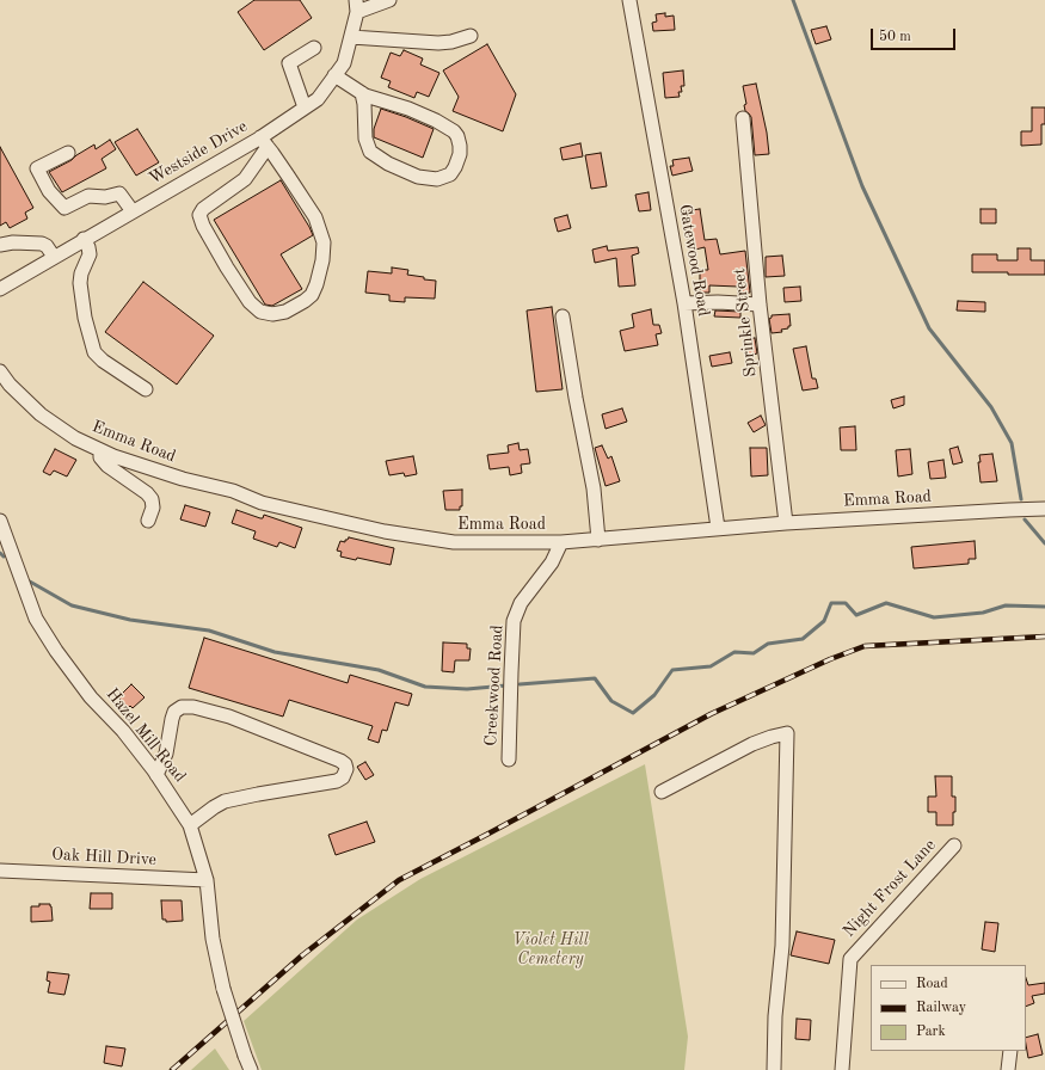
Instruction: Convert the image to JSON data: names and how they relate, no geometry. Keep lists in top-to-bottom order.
{
  "streets": {
    "street": [
      "Westside Drive",
      "Gatewood Road",
      "Sprinkle Street",
      "Emma Road",
      "Creekwood Road",
      "Hazel Mill Road",
      "Oak Hill Drive",
      "Night Frost Lane"
    ]
  },
  "crossings": [
    ["Gatewood Road", "Emma Road"],
    ["Sprinkle Street", "Emma Road"],
    ["Emma Road", "Creekwood Road"],
    ["Hazel Mill Road", "Oak Hill Drive"]
  ],
  "parks": ["Violet Hill Cemetery"],
  "legend": ["Road", "Railway", "Park"],
  "scale_bar": "50 m"
}
